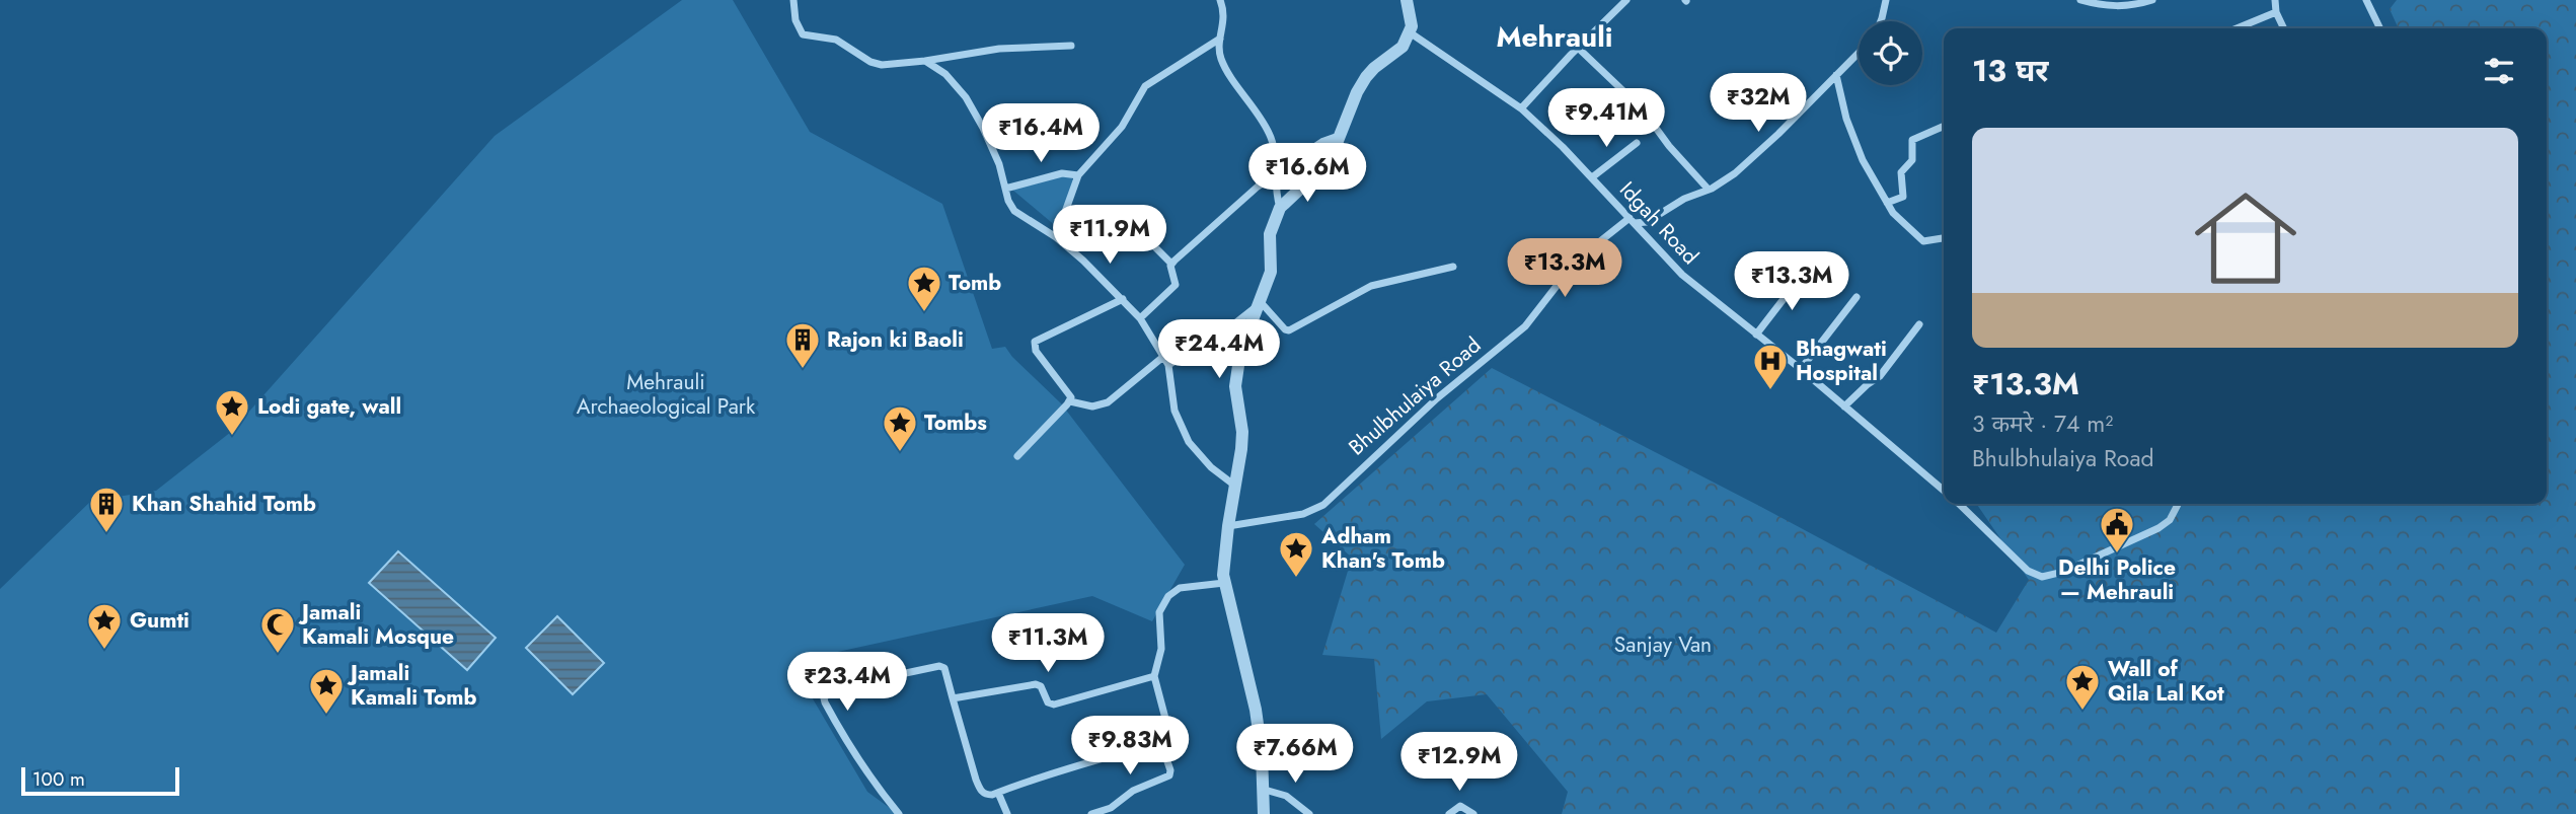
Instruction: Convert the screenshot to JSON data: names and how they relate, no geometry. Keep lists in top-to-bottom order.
{
  "streets": {
    "street": ["Idgah Road", "Bhulbhulaiya Road"]
  },
  "crossings": [
    ["Idgah Road", "Bhulbhulaiya Road"]
  ],
  "districts": ["Mehrauli"],
  "parks": ["Mehrauli Archaeological Park", "Sanjay Van"],
  "places": {
    "place": [
      "Tomb",
      "Lodi gate, wall",
      "Tombs",
      "Adham Khan's Tomb",
      "Gumti",
      "Wall of Qila Lal Kot",
      "Jamali Kamali Tomb"
    ],
    "building": ["Rajon ki Baoli", "Khan Shahid Tomb"],
    "hospital": ["Bhagwati Hospital"],
    "public building": ["Delhi Police — Mehrauli"],
    "mosque": ["Jamali Kamali Mosque"]
  },
  "scale_bar": "100 m",
  "page": {
    "heading": "13 घर",
    "price": [
      "₹32M",
      "₹9.41M",
      "₹16.4M",
      "₹16.6M",
      "₹11.9M",
      "₹13.3M",
      "₹13.3M",
      "₹24.4M",
      "₹11.3M",
      "₹23.4M",
      "₹9.83M",
      "₹7.66M",
      "₹12.9M"
    ],
    "list": [
      {
        "name": "₹13.3M",
        "note": "3 कमरे · 74 m² · Bhulbhulaiya Road"
      }
    ],
    "scale": "100 m"
  }
}
